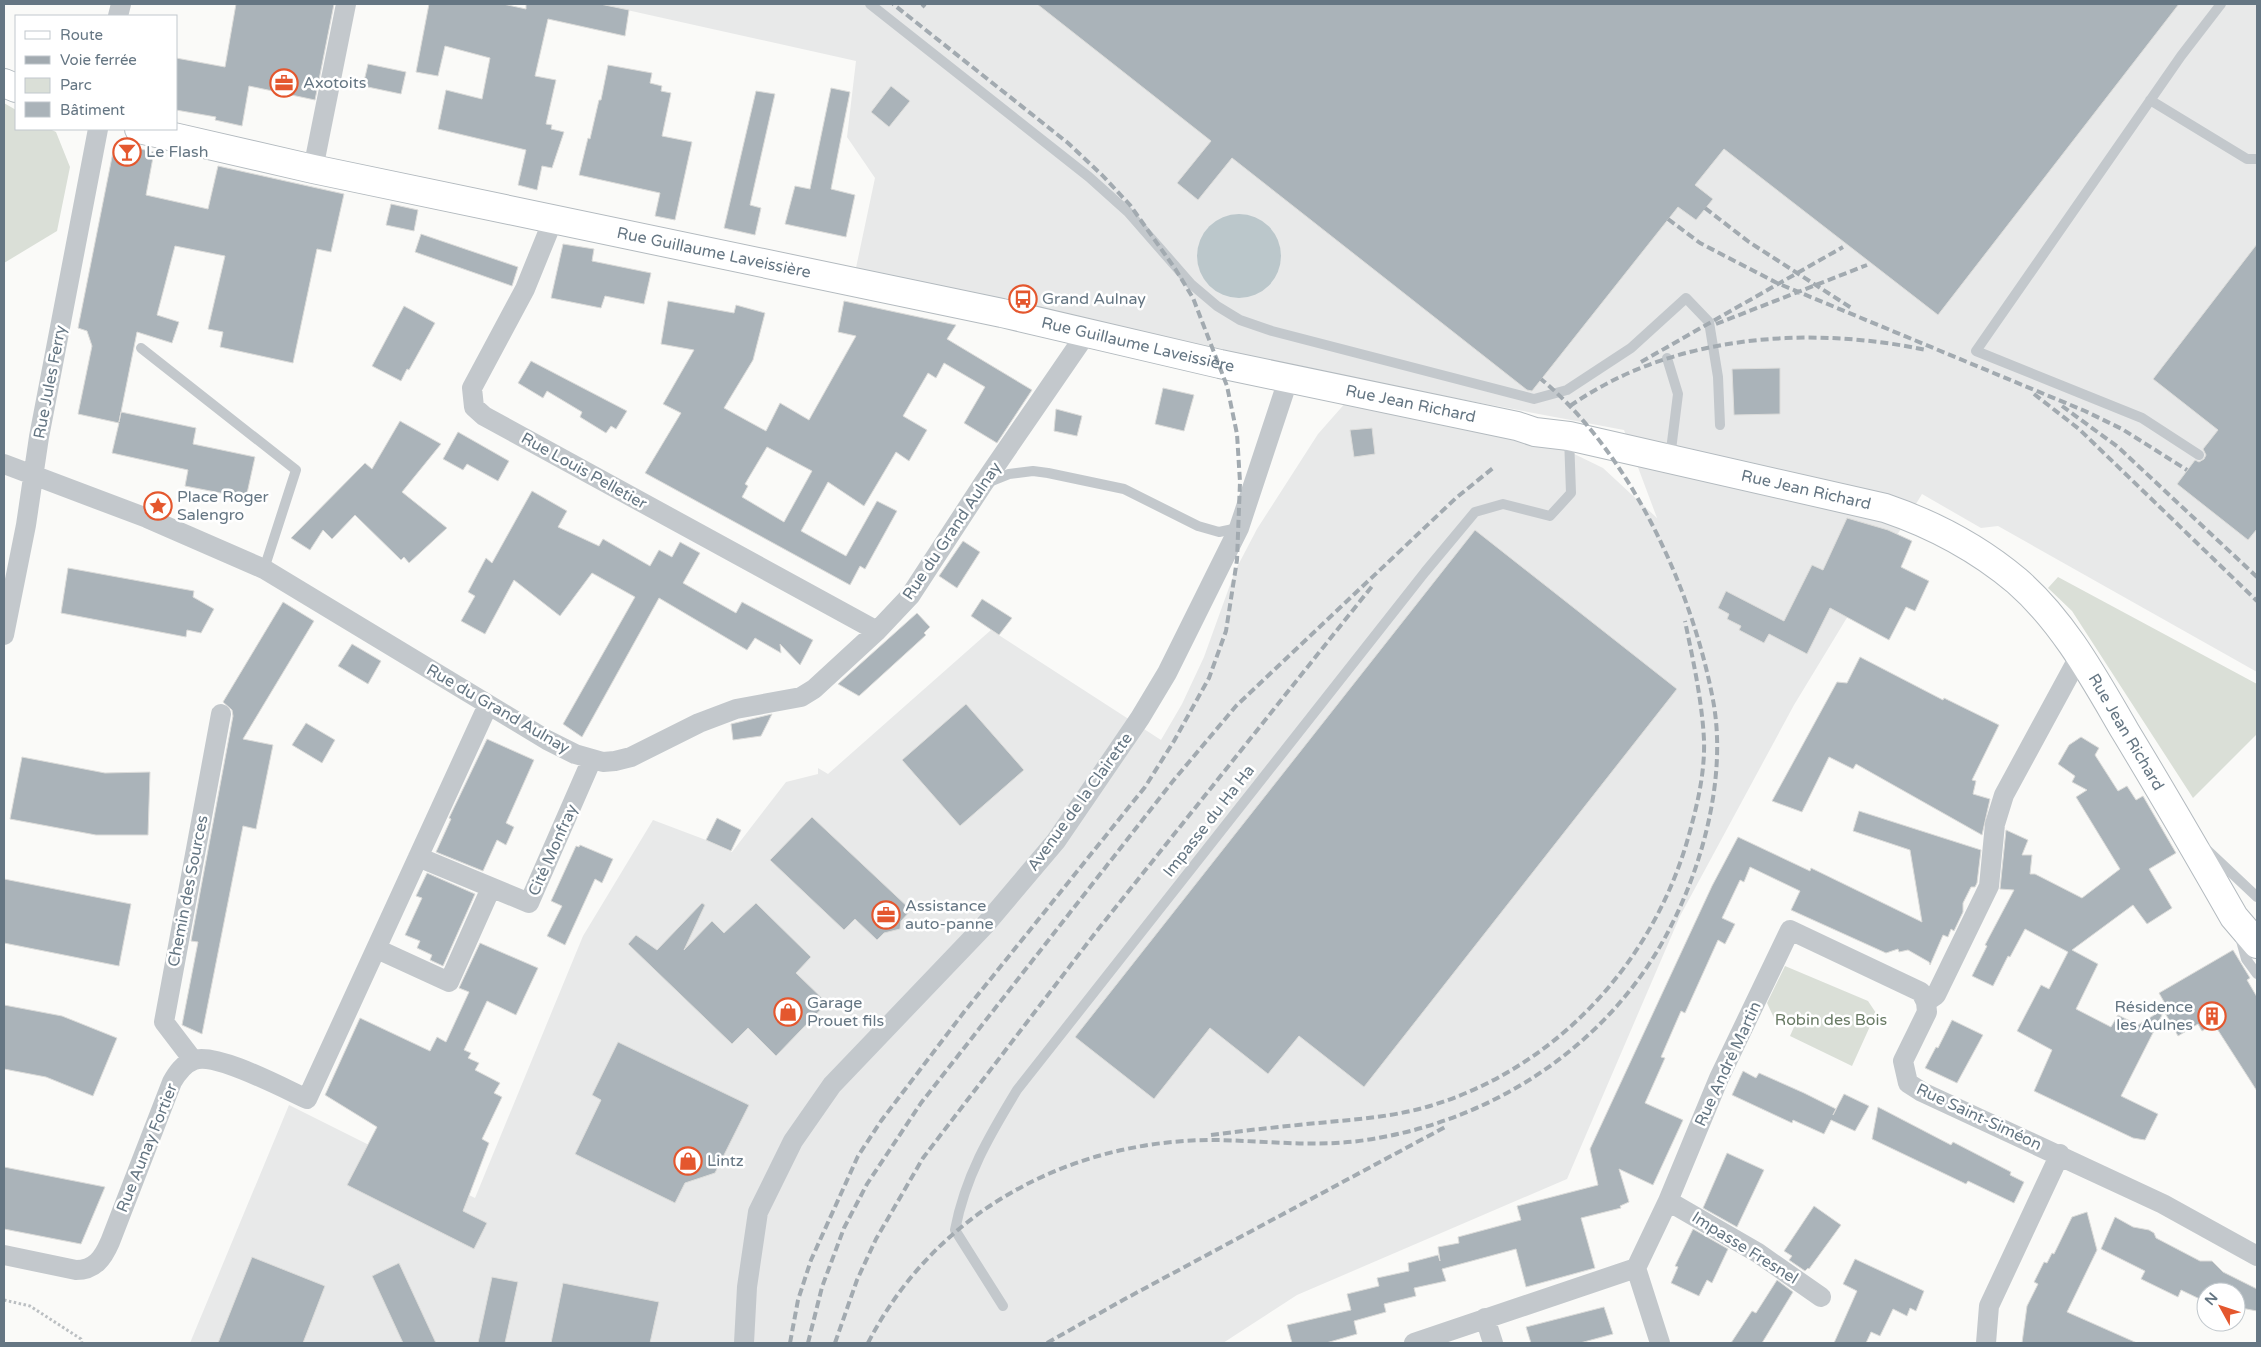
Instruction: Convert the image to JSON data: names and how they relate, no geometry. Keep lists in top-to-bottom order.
{
  "streets": {
    "street": [
      "Rue Guillaume Laveissière",
      "Rue Jules Ferry",
      "Rue Jean Richard",
      "Rue Louis Pelletier",
      "Rue du Grand Aulnay",
      "Avenue de la Clairette",
      "Cité Monfray",
      "Chemin des Sources",
      "Rue André Martin",
      "Rue Saint-Siméon",
      "Rue Aunay Fortier",
      "Impasse Fresnel"
    ],
    "lane": ["Impasse du Ha Ha"]
  },
  "crossings": [
    ["Rue Guillaume Laveissière", "Rue Jean Richard"],
    ["Rue Guillaume Laveissière", "Rue Louis Pelletier"],
    ["Rue Guillaume Laveissière", "Rue du Grand Aulnay"],
    ["Rue Guillaume Laveissière", "Avenue de la Clairette"],
    ["Rue Jules Ferry", "Rue du Grand Aulnay"],
    ["Rue Jean Richard", "Avenue de la Clairette"],
    ["Rue Jean Richard", "Impasse du Ha Ha"],
    ["Rue Jean Richard", "Rue Saint-Siméon"],
    ["Rue Louis Pelletier", "Rue du Grand Aulnay"],
    ["Rue du Grand Aulnay", "Cité Monfray"],
    ["Chemin des Sources", "Rue Aunay Fortier"],
    ["Rue André Martin", "Rue Saint-Siméon"],
    ["Rue André Martin", "Impasse Fresnel"]
  ],
  "parks": ["Robin des Bois"],
  "places": {
    "office": ["Axotoits", "Assistance auto-panne"],
    "bar": ["Le Flash"],
    "bus stop": ["Grand Aulnay"],
    "place": ["Place Roger Salengro"],
    "shop": ["Garage Prouet fils", "Lintz"],
    "building": ["Résidence les Aulnes"]
  },
  "legend": [
    "Route",
    "Voie ferrée",
    "Parc",
    "Bâtiment"
  ],
  "north": "top left"
}
